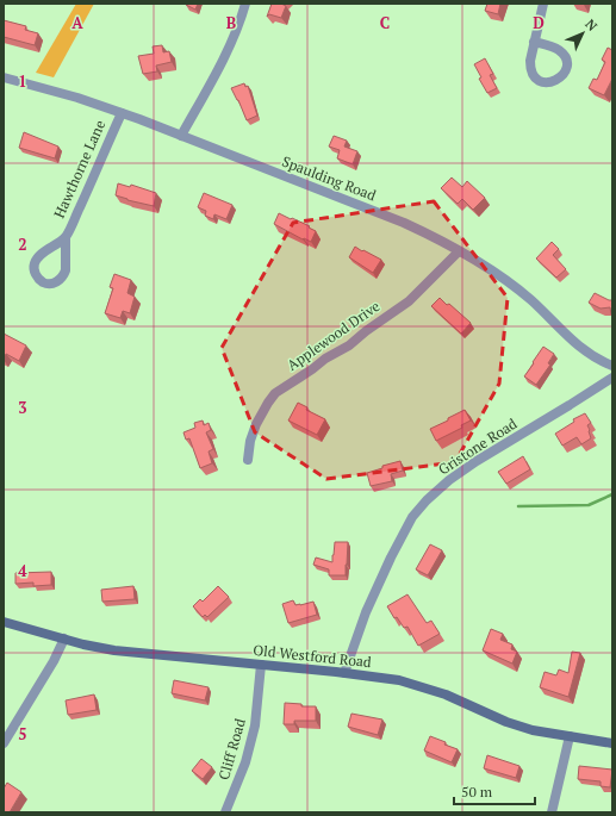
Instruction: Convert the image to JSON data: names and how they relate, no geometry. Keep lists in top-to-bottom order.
{
  "streets": {
    "main road": ["Old Westford Road"],
    "street": [
      "Hawthorne Lane",
      "Spaulding Road",
      "Applewood Drive",
      "Gristone Road",
      "Cliff Road"
    ]
  },
  "crossings": [
    ["Hawthorne Lane", "Spaulding Road"],
    ["Spaulding Road", "Applewood Drive"],
    ["Gristone Road", "Old Westford Road"],
    ["Old Westford Road", "Cliff Road"]
  ],
  "scale_bar": "50 m",
  "north": "top right",
  "grid": {
    "columns": [
      "A",
      "B",
      "C",
      "D"
    ],
    "rows": [
      "1",
      "2",
      "3",
      "4",
      "5"
    ]
  }
}
